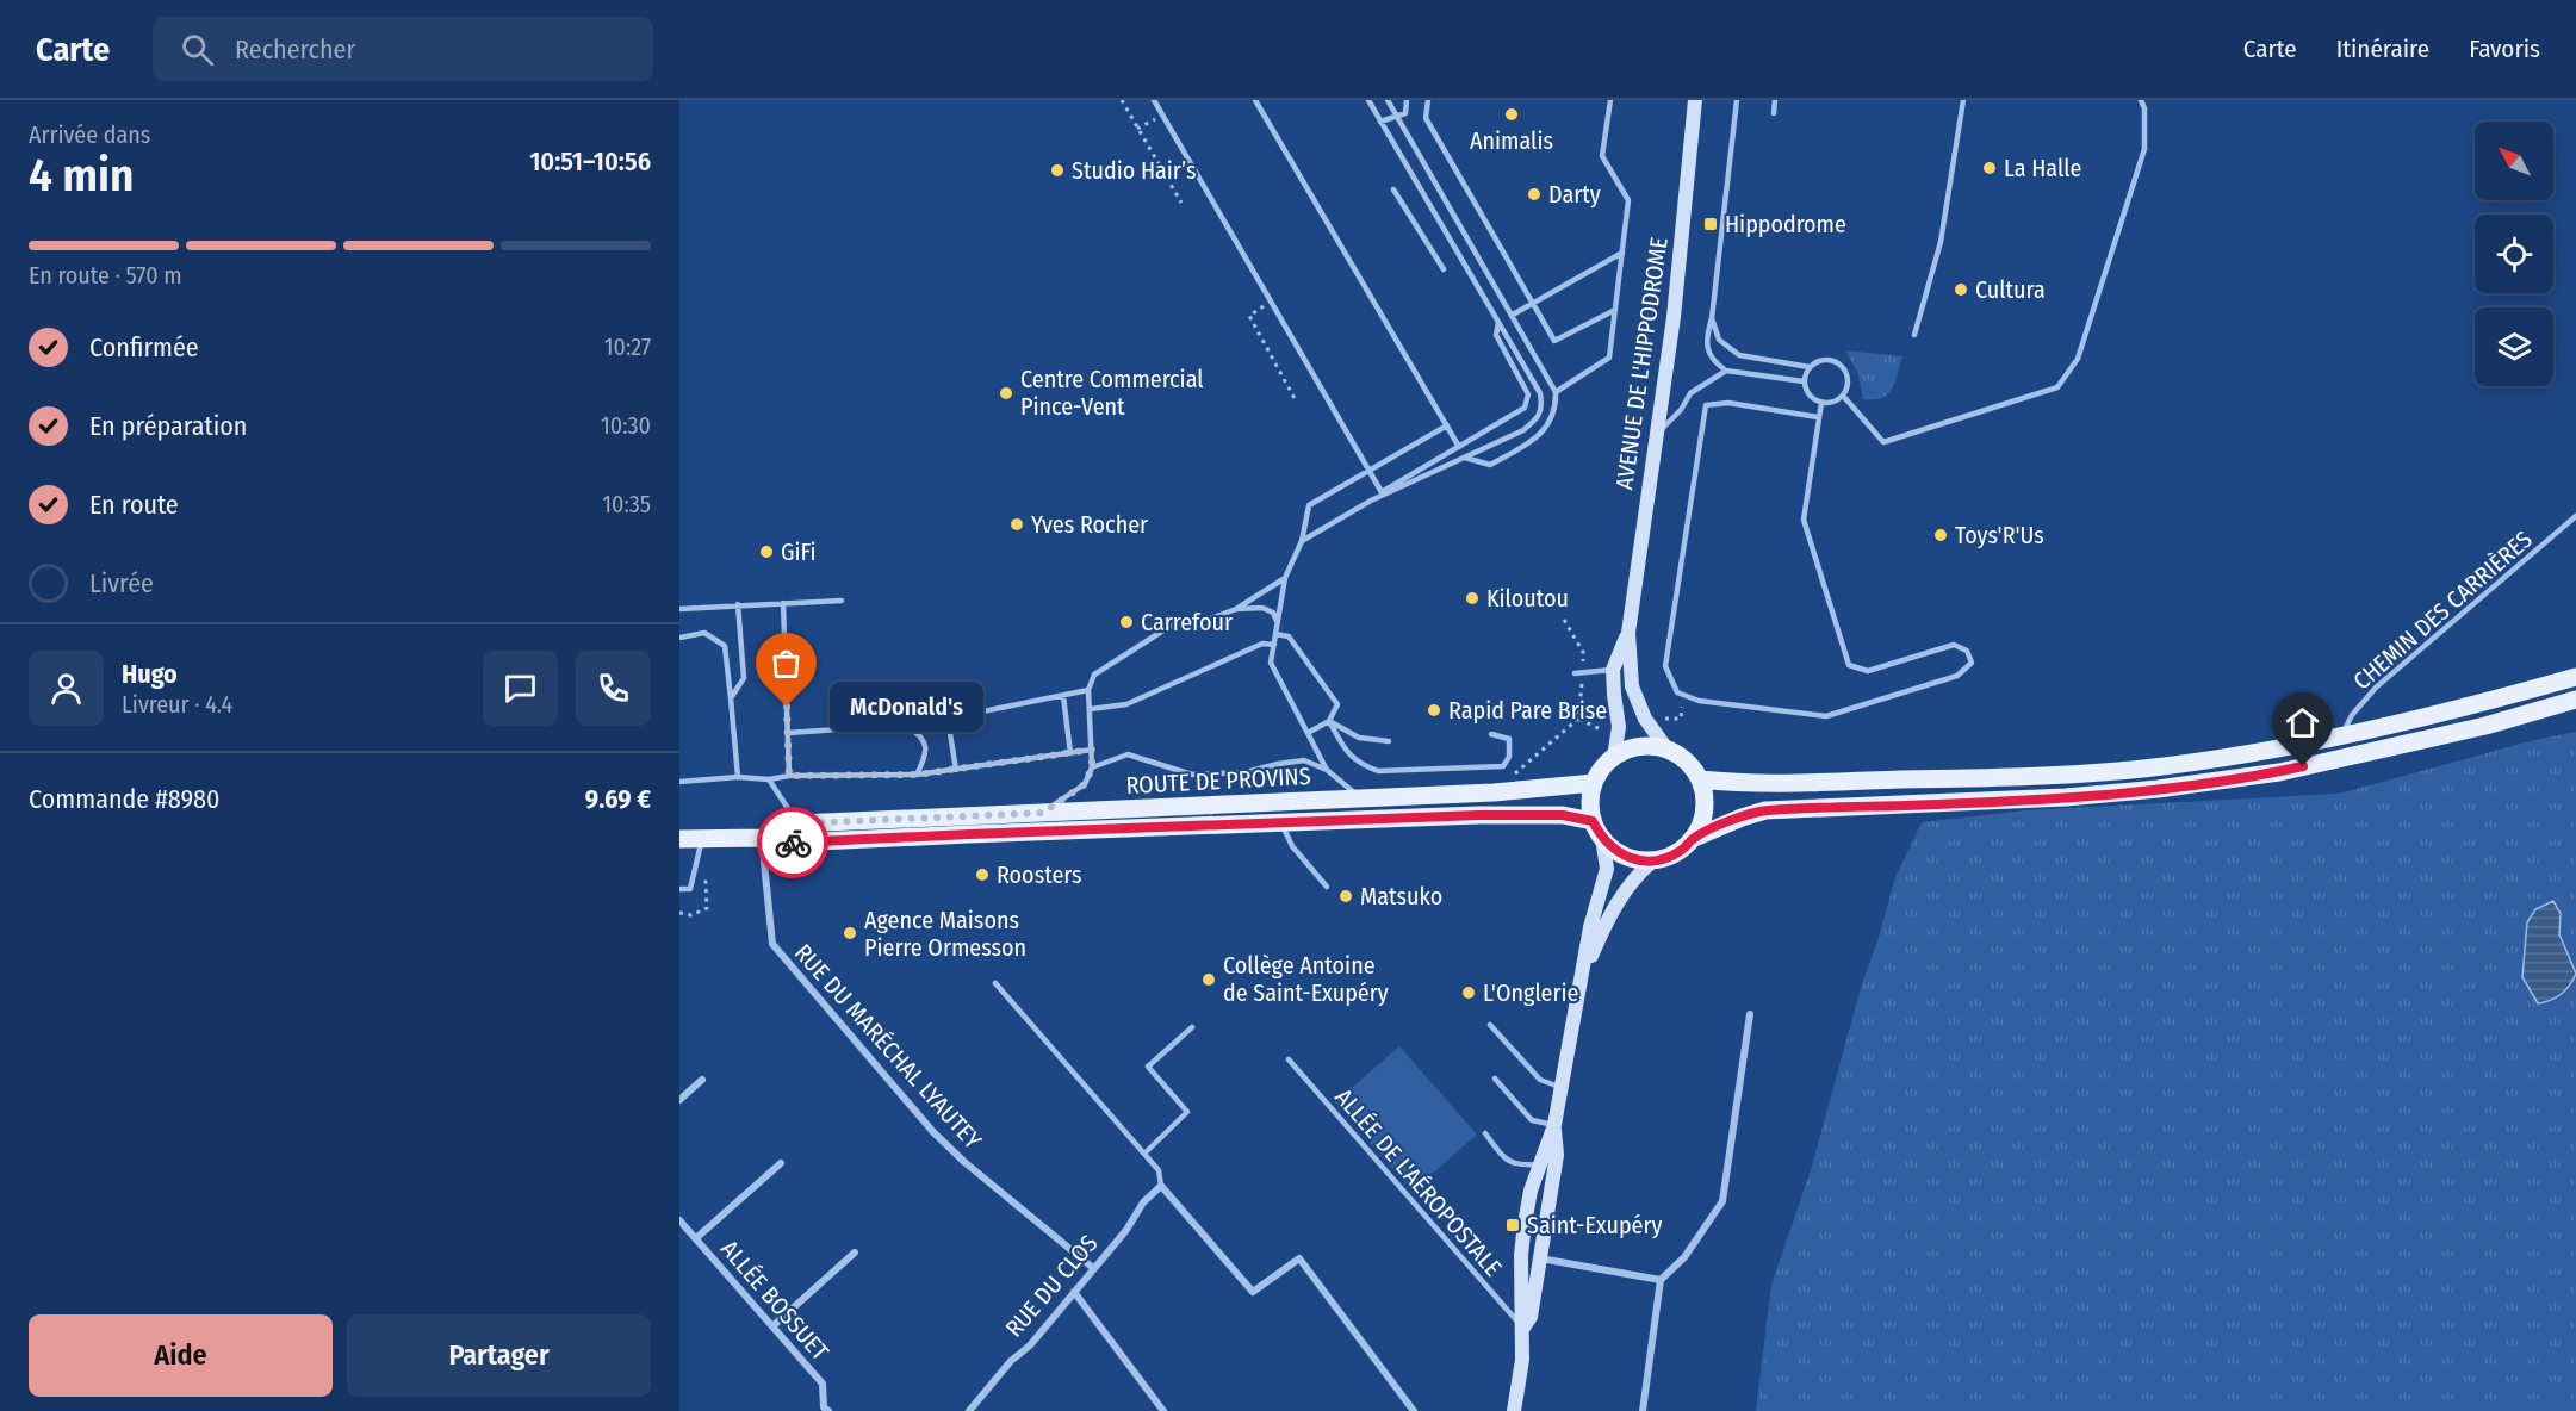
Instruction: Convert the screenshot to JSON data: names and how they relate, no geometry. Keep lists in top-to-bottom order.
{
  "streets": {
    "main road": ["AVENUE DE L'HIPPODROME", "ROUTE DE PROVINS"],
    "street": ["RUE DU MARÉCHAL LYAUTEY", "RUE DU CLOS", "ALLÉE BOSSUET"],
    "lane": ["CHEMIN DES CARRIÈRES", "ALLÉE DE L'AÉROPOSTALE"]
  },
  "crossings": [
    ["AVENUE DE L'HIPPODROME", "ROUTE DE PROVINS"],
    ["ROUTE DE PROVINS", "RUE DU MARÉCHAL LYAUTEY"],
    ["RUE DU MARÉCHAL LYAUTEY", "RUE DU CLOS"]
  ],
  "places": {
    "other": [
      "Animalis",
      "La Halle",
      "Studio Hair’s",
      "Darty",
      "Cultura",
      "Centre Commercial Pince-Vent",
      "Yves Rocher",
      "Toys'R'Us",
      "GiFi",
      "Kiloutou",
      "Carrefour",
      "McDonald's",
      "Rapid Pare Brise",
      "Roosters",
      "Matsuko",
      "Agence Maisons Pierre Ormesson",
      "Collège Antoine de Saint-Exupéry",
      "L'Onglerie"
    ],
    "transit": ["Hippodrome", "Saint-Exupéry"]
  },
  "north": "top left",
  "page": {
    "header": "Carte",
    "search": "Rechercher",
    "nav": ["Carte", "Itinéraire", "Favoris"],
    "heading": ["4 min", "Arrivée dans", "10:51–10:56"],
    "panel": [
      "Hugo",
      "Livreur · 4.4",
      "Commande #8980",
      "9.69 €"
    ],
    "bar": "En route · 570 m",
    "list": [
      ["Confirmée", "10:27"],
      ["En préparation", "10:30"],
      ["En route", "10:35"],
      "Livrée"
    ],
    "bubble": "McDonald's",
    "buttons": ["Aide", "Partager"]
  }
}
